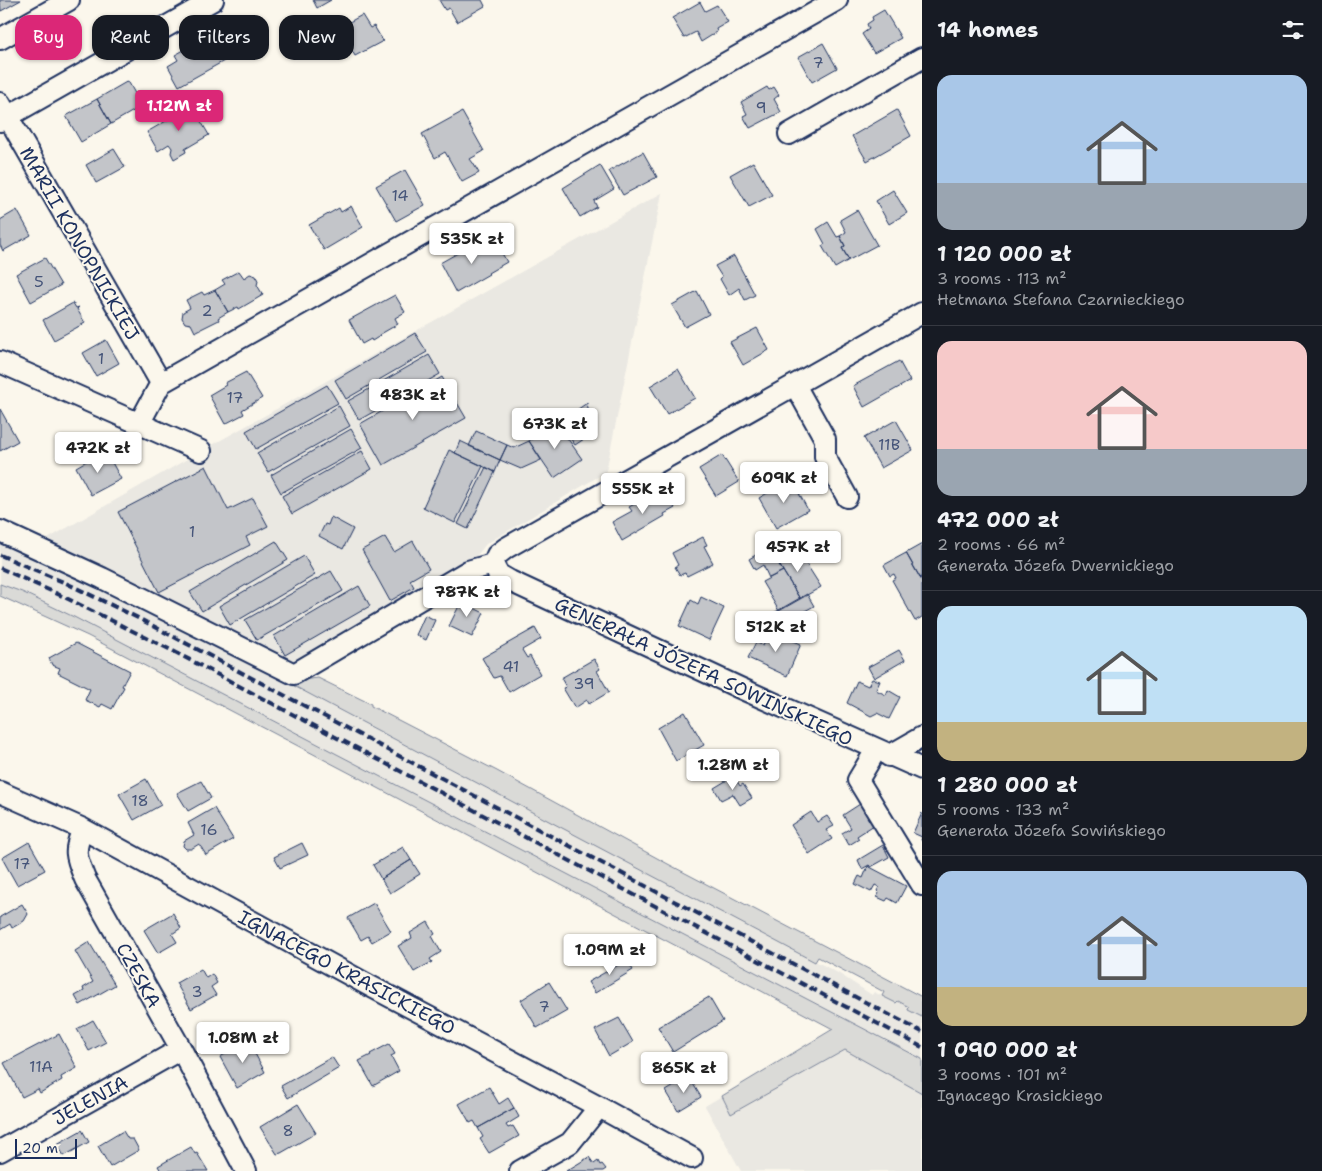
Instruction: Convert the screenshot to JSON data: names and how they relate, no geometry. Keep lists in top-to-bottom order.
{
  "streets": {
    "street": [
      "MARII KONOPNICKIEJ",
      "GENERAŁA JÓZEFA SOWIŃSKIEGO",
      "IGNACEGO KRASICKIEGO",
      "CZESKA",
      "JELENIA"
    ]
  },
  "crossings": [
    ["IGNACEGO KRASICKIEGO", "CZESKA"],
    ["CZESKA", "JELENIA"]
  ],
  "house_numbers": [
    "7",
    "9",
    "14",
    "5",
    "2",
    "1",
    "17",
    "11B",
    "1",
    "41",
    "39",
    "18",
    "16",
    "17",
    "3",
    "7",
    "11A",
    "8"
  ],
  "scale_bar": "20 m",
  "page": {
    "heading": "14 homes",
    "chip": [
      "Buy",
      "Rent",
      "Filters",
      "New"
    ],
    "list": [
      {
        "name": "1 120 000 zł",
        "note": "3 rooms · 113 m² · Hetmana Stefana Czarnieckiego"
      },
      {
        "name": "472 000 zł",
        "note": "2 rooms · 66 m² · Generała Józefa Dwernickiego"
      },
      {
        "name": "1 280 000 zł",
        "note": "5 rooms · 133 m² · Generała Józefa Sowińskiego"
      },
      {
        "name": "1 090 000 zł",
        "note": "3 rooms · 101 m² · Ignacego Krasickiego"
      }
    ],
    "price": [
      "1.12M zł",
      "535K zł",
      "483K zł",
      "673K zł",
      "472K zł",
      "609K zł",
      "555K zł",
      "457K zł",
      "787K zł",
      "512K zł",
      "1.28M zł",
      "1.09M zł",
      "1.08M zł",
      "865K zł"
    ],
    "scale": "20 m"
  }
}
